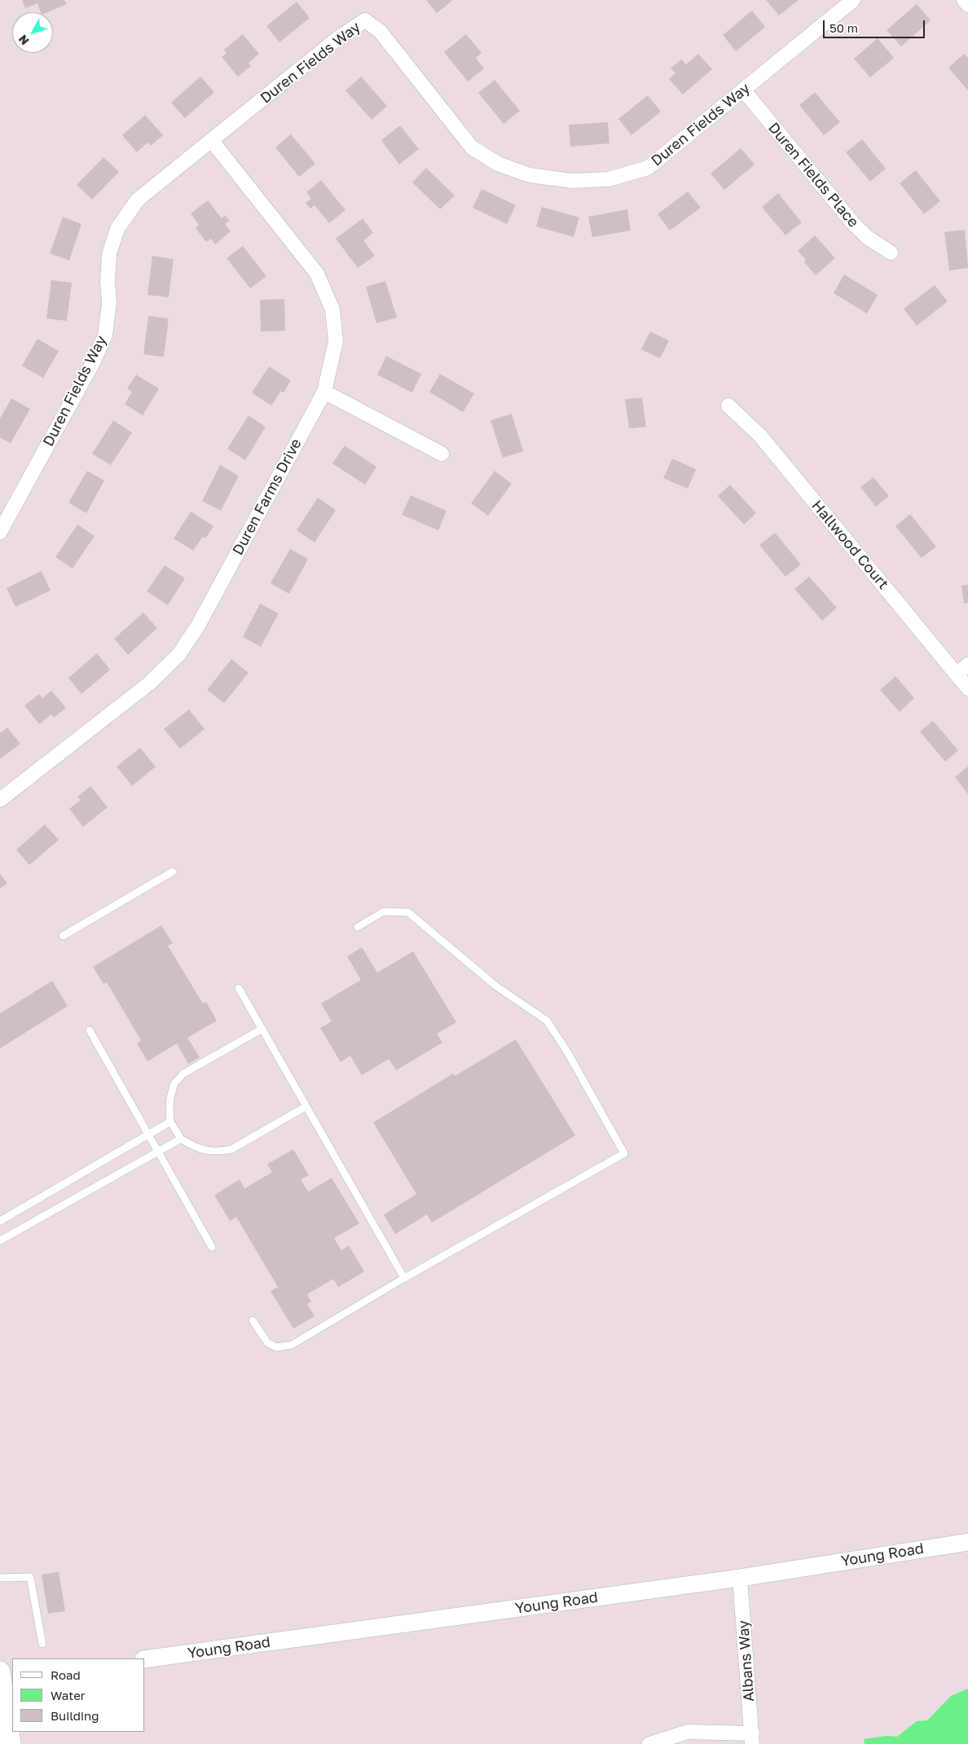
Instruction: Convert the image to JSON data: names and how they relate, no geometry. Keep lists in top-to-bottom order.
{
  "streets": {
    "street": [
      "Duren Fields Way",
      "Duren Fields Place",
      "Duren Farms Drive",
      "Hallwood Court",
      "Young Road",
      "Albans Way"
    ]
  },
  "crossings": [
    ["Duren Fields Way", "Duren Fields Place"],
    ["Duren Fields Way", "Duren Farms Drive"],
    ["Young Road", "Albans Way"]
  ],
  "legend": ["Road", "Water", "Building"],
  "scale_bar": "50 m",
  "north": "bottom left"
}
